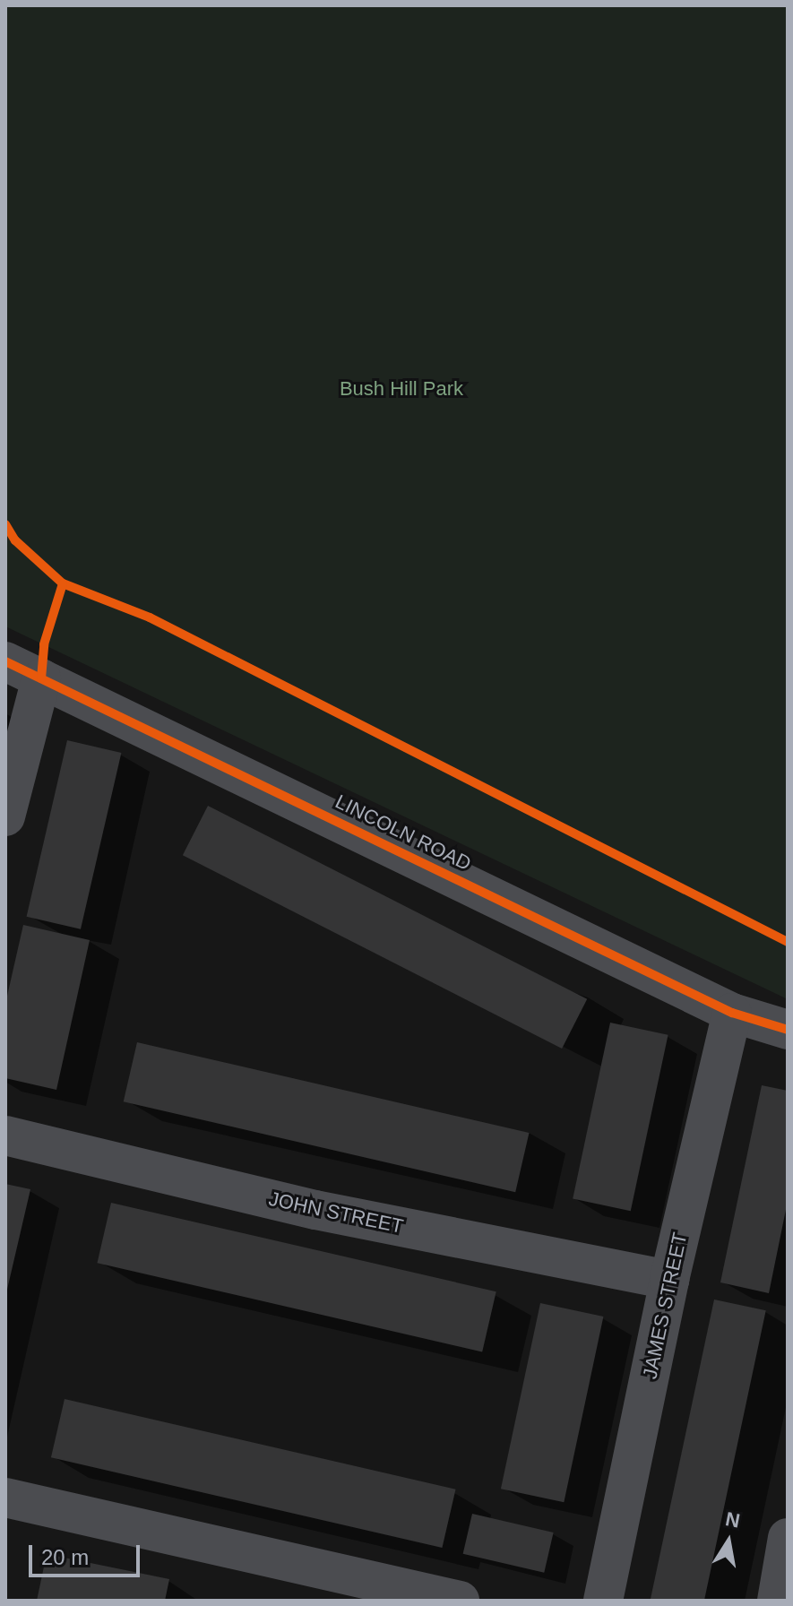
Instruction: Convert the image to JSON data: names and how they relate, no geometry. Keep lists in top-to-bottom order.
{
  "streets": {
    "street": ["LINCOLN ROAD", "JOHN STREET", "JAMES STREET"]
  },
  "crossings": [
    ["LINCOLN ROAD", "JAMES STREET"],
    ["JOHN STREET", "JAMES STREET"]
  ],
  "parks": ["Bush Hill Park"],
  "scale_bar": "20 m",
  "north": "top"
}
